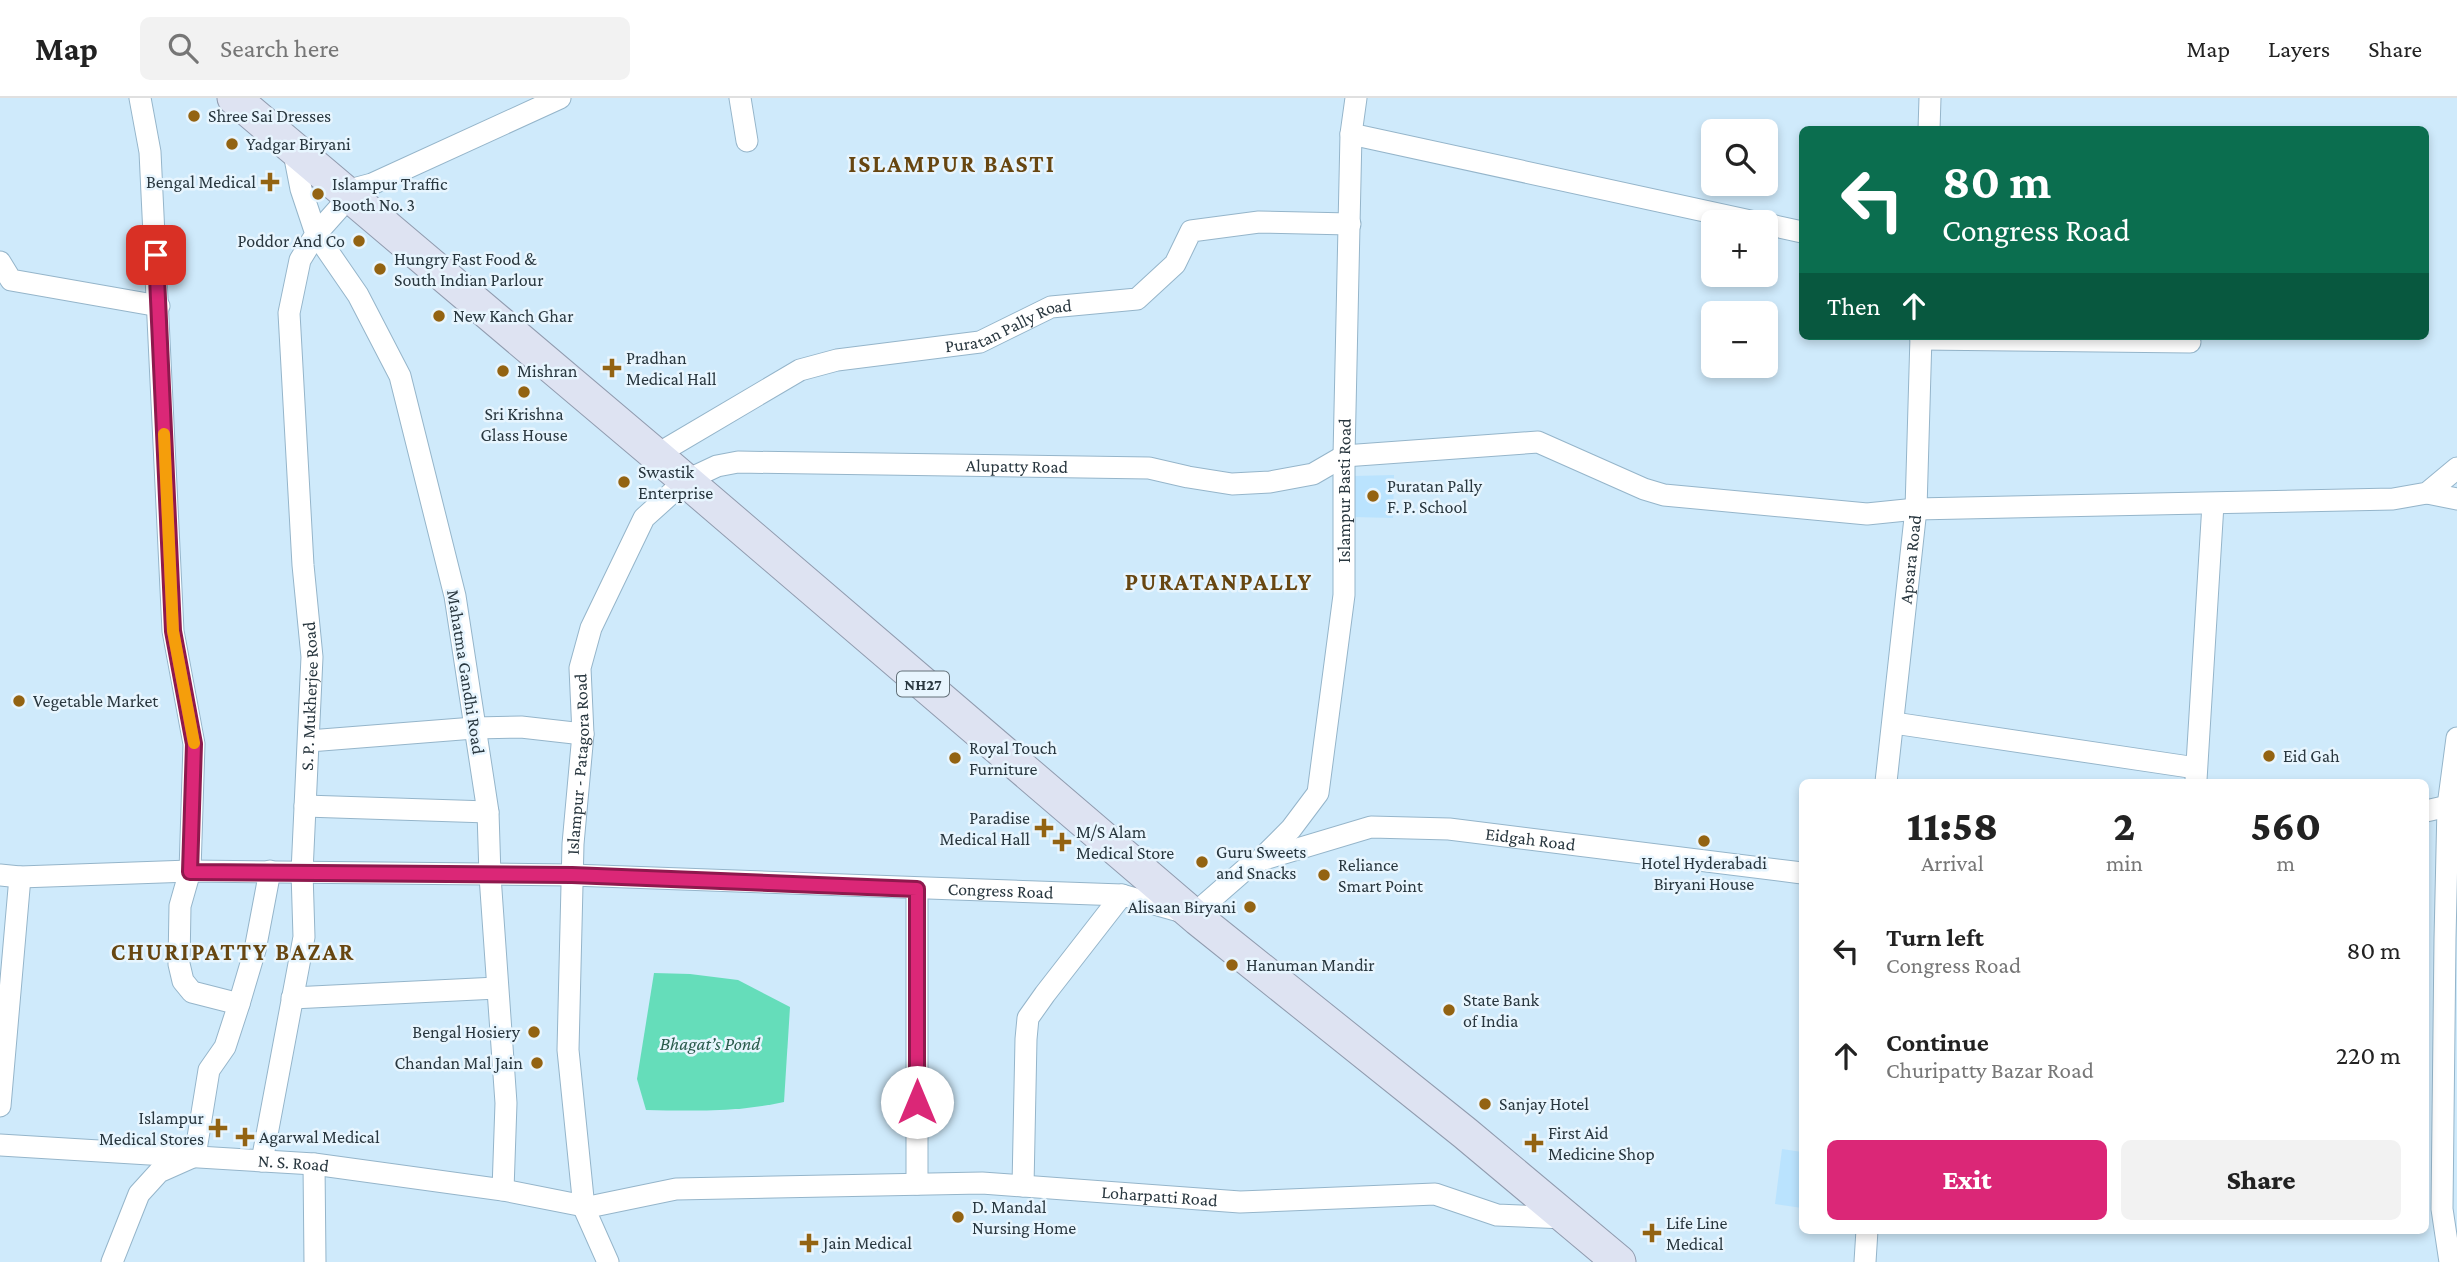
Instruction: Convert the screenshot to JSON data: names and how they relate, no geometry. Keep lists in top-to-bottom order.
{
  "streets": {
    "main road": ["NH27"],
    "street": [
      "Puratan Pally Road",
      "Alupatty Road",
      "Islampur Basti Road",
      "Apsara Road",
      "Mahatma Gandhi Road",
      "S. P. Mukherjee Road",
      "Islampur - Patagora Road",
      "Eidgah Road",
      "Congress Road",
      "N. S. Road",
      "Loharpatti Road"
    ]
  },
  "crossings": [
    ["Puratan Pally Road", "Islampur Basti Road"],
    ["Puratan Pally Road", "NH27"],
    ["Alupatty Road", "Islampur Basti Road"],
    ["Alupatty Road", "NH27"],
    ["Alupatty Road", "Islampur - Patagora Road"],
    ["Islampur Basti Road", "Eidgah Road"],
    ["Mahatma Gandhi Road", "NH27"],
    ["Mahatma Gandhi Road", "S. P. Mukherjee Road"],
    ["Mahatma Gandhi Road", "Congress Road"],
    ["Mahatma Gandhi Road", "N. S. Road"],
    ["NH27", "Islampur - Patagora Road"],
    ["NH27", "Congress Road"],
    ["NH27", "Loharpatti Road"],
    ["S. P. Mukherjee Road", "Congress Road"],
    ["S. P. Mukherjee Road", "N. S. Road"],
    ["Islampur - Patagora Road", "Congress Road"],
    ["Islampur - Patagora Road", "N. S. Road"],
    ["Islampur - Patagora Road", "Loharpatti Road"],
    ["N. S. Road", "Loharpatti Road"]
  ],
  "districts": ["ISLAMPUR BASTI", "PURATANPALLY", "CHURIPATTY BAZAR"],
  "water": ["Bhagat’s Pond"],
  "places": {
    "other": [
      "Shree Sai Dresses",
      "Yadgar Biryani",
      "Islampur Traffic Booth No. 3",
      "Poddor And Co",
      "Hungry Fast Food & South Indian Parlour",
      "New Kanch Ghar",
      "Mishran",
      "Sri Krishna Glass House",
      "Swastik Enterprise",
      "Puratan Pally F. P. School",
      "Vegetable Market",
      "Eid Gah",
      "Royal Touch Furniture",
      "Hotel Hyderabadi Biryani House",
      "Guru Sweets and Snacks",
      "Reliance Smart Point",
      "Alisaan Biryani",
      "Hanuman Mandir",
      "State Bank of India",
      "Bengal Hosiery",
      "Chandan Mal Jain",
      "Sanjay Hotel",
      "D. Mandal Nursing Home"
    ],
    "health": [
      "Bengal Medical",
      "Pradhan Medical Hall",
      "Paradise Medical Hall",
      "M/S Alam Medical Store",
      "Islampur Medical Stores",
      "Agarwal Medical",
      "First Aid Medicine Shop",
      "Life Line Medical",
      "Jain Medical"
    ]
  },
  "page": {
    "header": "Map",
    "search": "Search here",
    "nav": ["Map", "Layers", "Share"],
    "map_buttons": ["+", "−"],
    "turn": ["80 m", "Congress Road"],
    "then": "Then",
    "eta": [
      "11:58",
      "Arrival",
      "2",
      "min",
      "560",
      "m"
    ],
    "list": [
      {
        "name": "Turn left",
        "note": "Congress Road",
        "value": "80 m"
      },
      {
        "name": "Continue",
        "note": "Churipatty Bazar Road",
        "value": "220 m"
      }
    ],
    "buttons": ["Exit", "Share"]
  }
}
